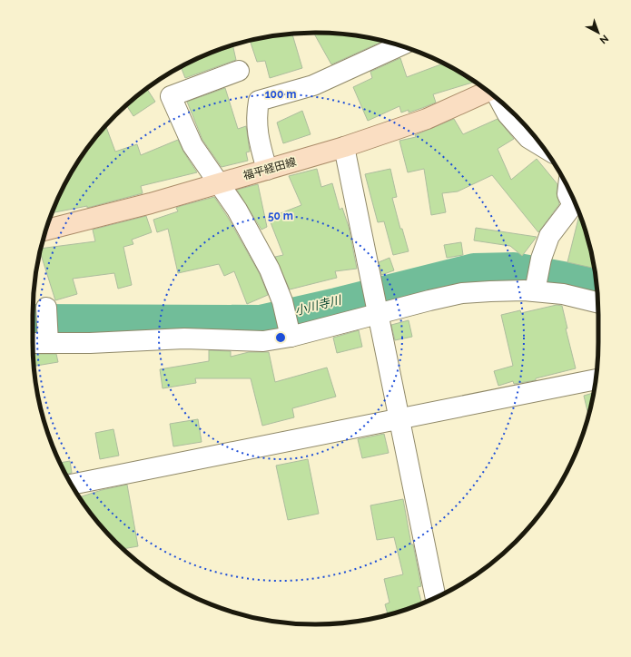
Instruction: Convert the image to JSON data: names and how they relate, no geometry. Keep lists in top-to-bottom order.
{
  "streets": {
    "main road": ["福平経田線"]
  },
  "water": ["小川寺川"],
  "north": "bottom right",
  "rings": ["100 m", "50 m"]
}
